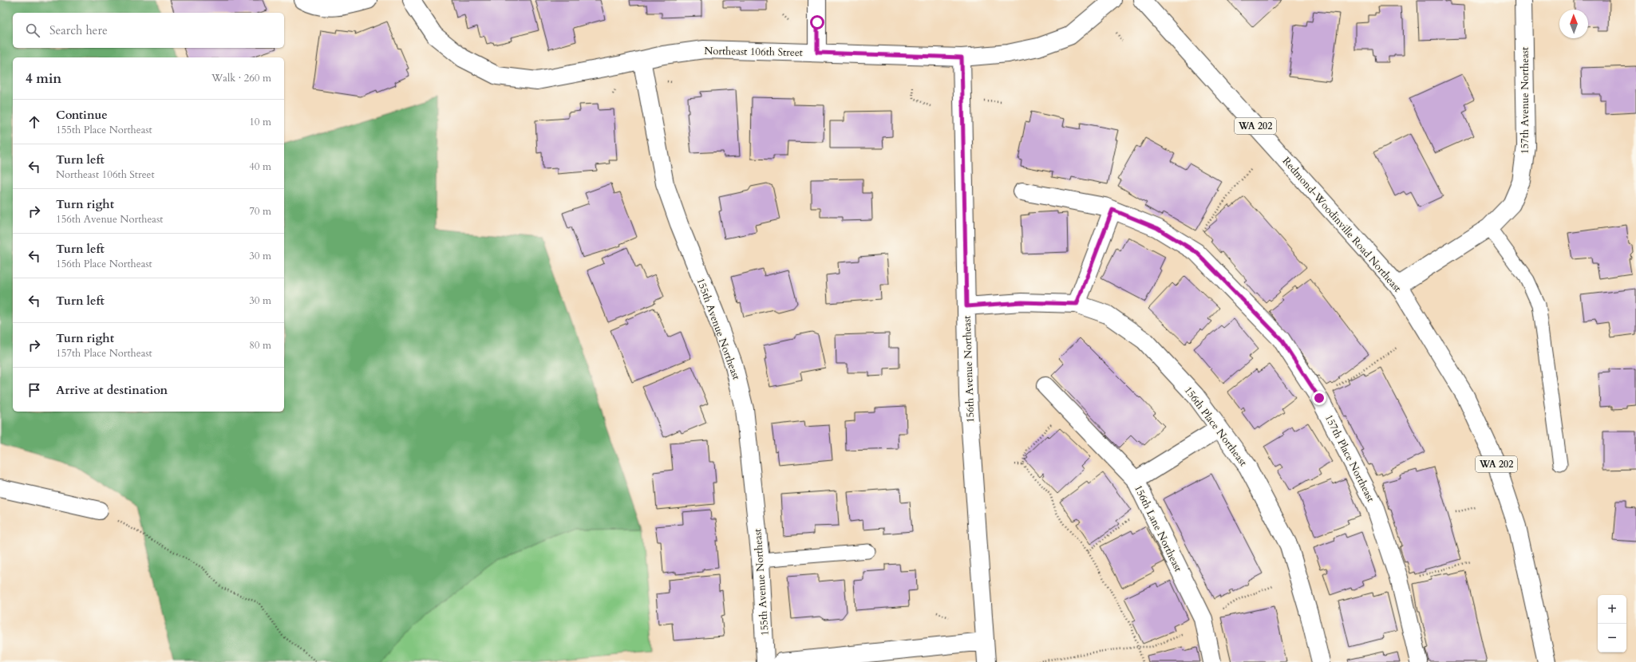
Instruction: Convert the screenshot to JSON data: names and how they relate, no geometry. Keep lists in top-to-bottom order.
{
  "streets": {
    "street": [
      "Northeast 106th Street",
      "157th Avenue Northeast",
      "WA 202",
      "Redmond-Woodinville Road Northeast",
      "155th Avenue Northeast",
      "156th Avenue Northeast",
      "156th Place Northeast",
      "157th Place Northeast",
      "156th Lane Northeast"
    ]
  },
  "crossings": [
    ["Northeast 106th Street", "155th Avenue Northeast"],
    ["Northeast 106th Street", "156th Avenue Northeast"],
    ["156th Avenue Northeast", "156th Place Northeast"]
  ],
  "north": "top",
  "page": {
    "search": "Search here",
    "heading": ["4 min", "Walk · 260 m"],
    "list": [
      ["Continue", "155th Place Northeast", "10 m"],
      ["Turn left", "Northeast 106th Street", "40 m"],
      ["Turn right", "156th Avenue Northeast", "70 m"],
      ["Turn left", "156th Place Northeast", "30 m"],
      ["Turn left", "30 m"],
      ["Turn right", "157th Place Northeast", "80 m"],
      "Arrive at destination"
    ],
    "map_buttons": ["+", "−"]
  }
}
